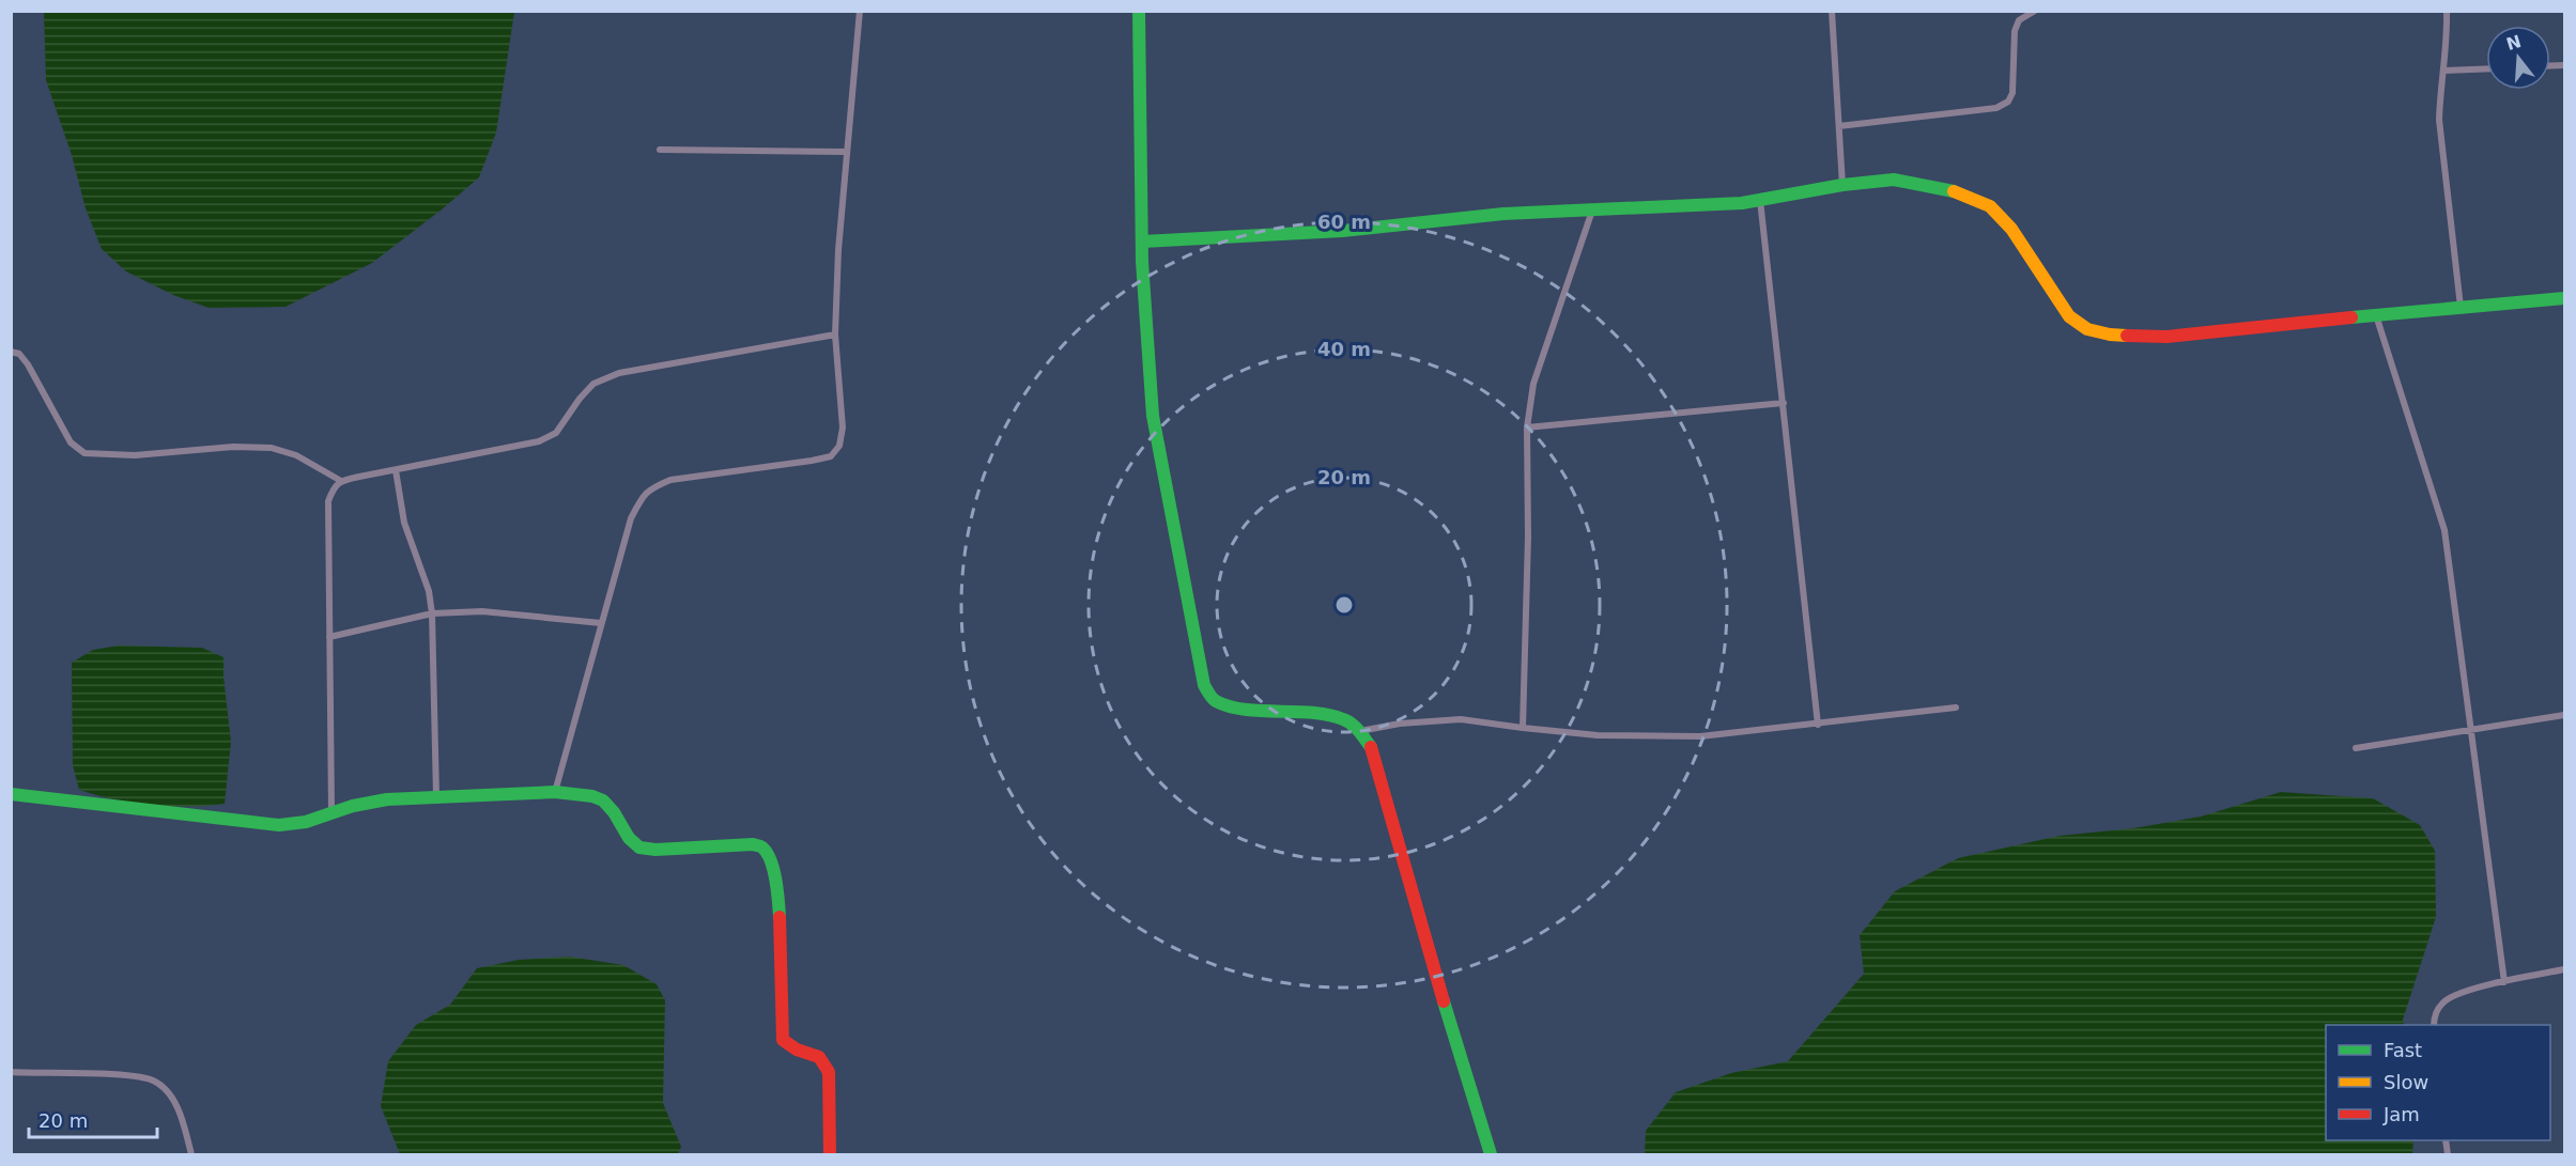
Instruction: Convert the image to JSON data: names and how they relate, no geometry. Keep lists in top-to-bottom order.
{
  "legend": ["Fast", "Slow", "Jam"],
  "scale_bar": "20 m",
  "north": "top",
  "rings": ["60 m", "40 m", "20 m"]
}
